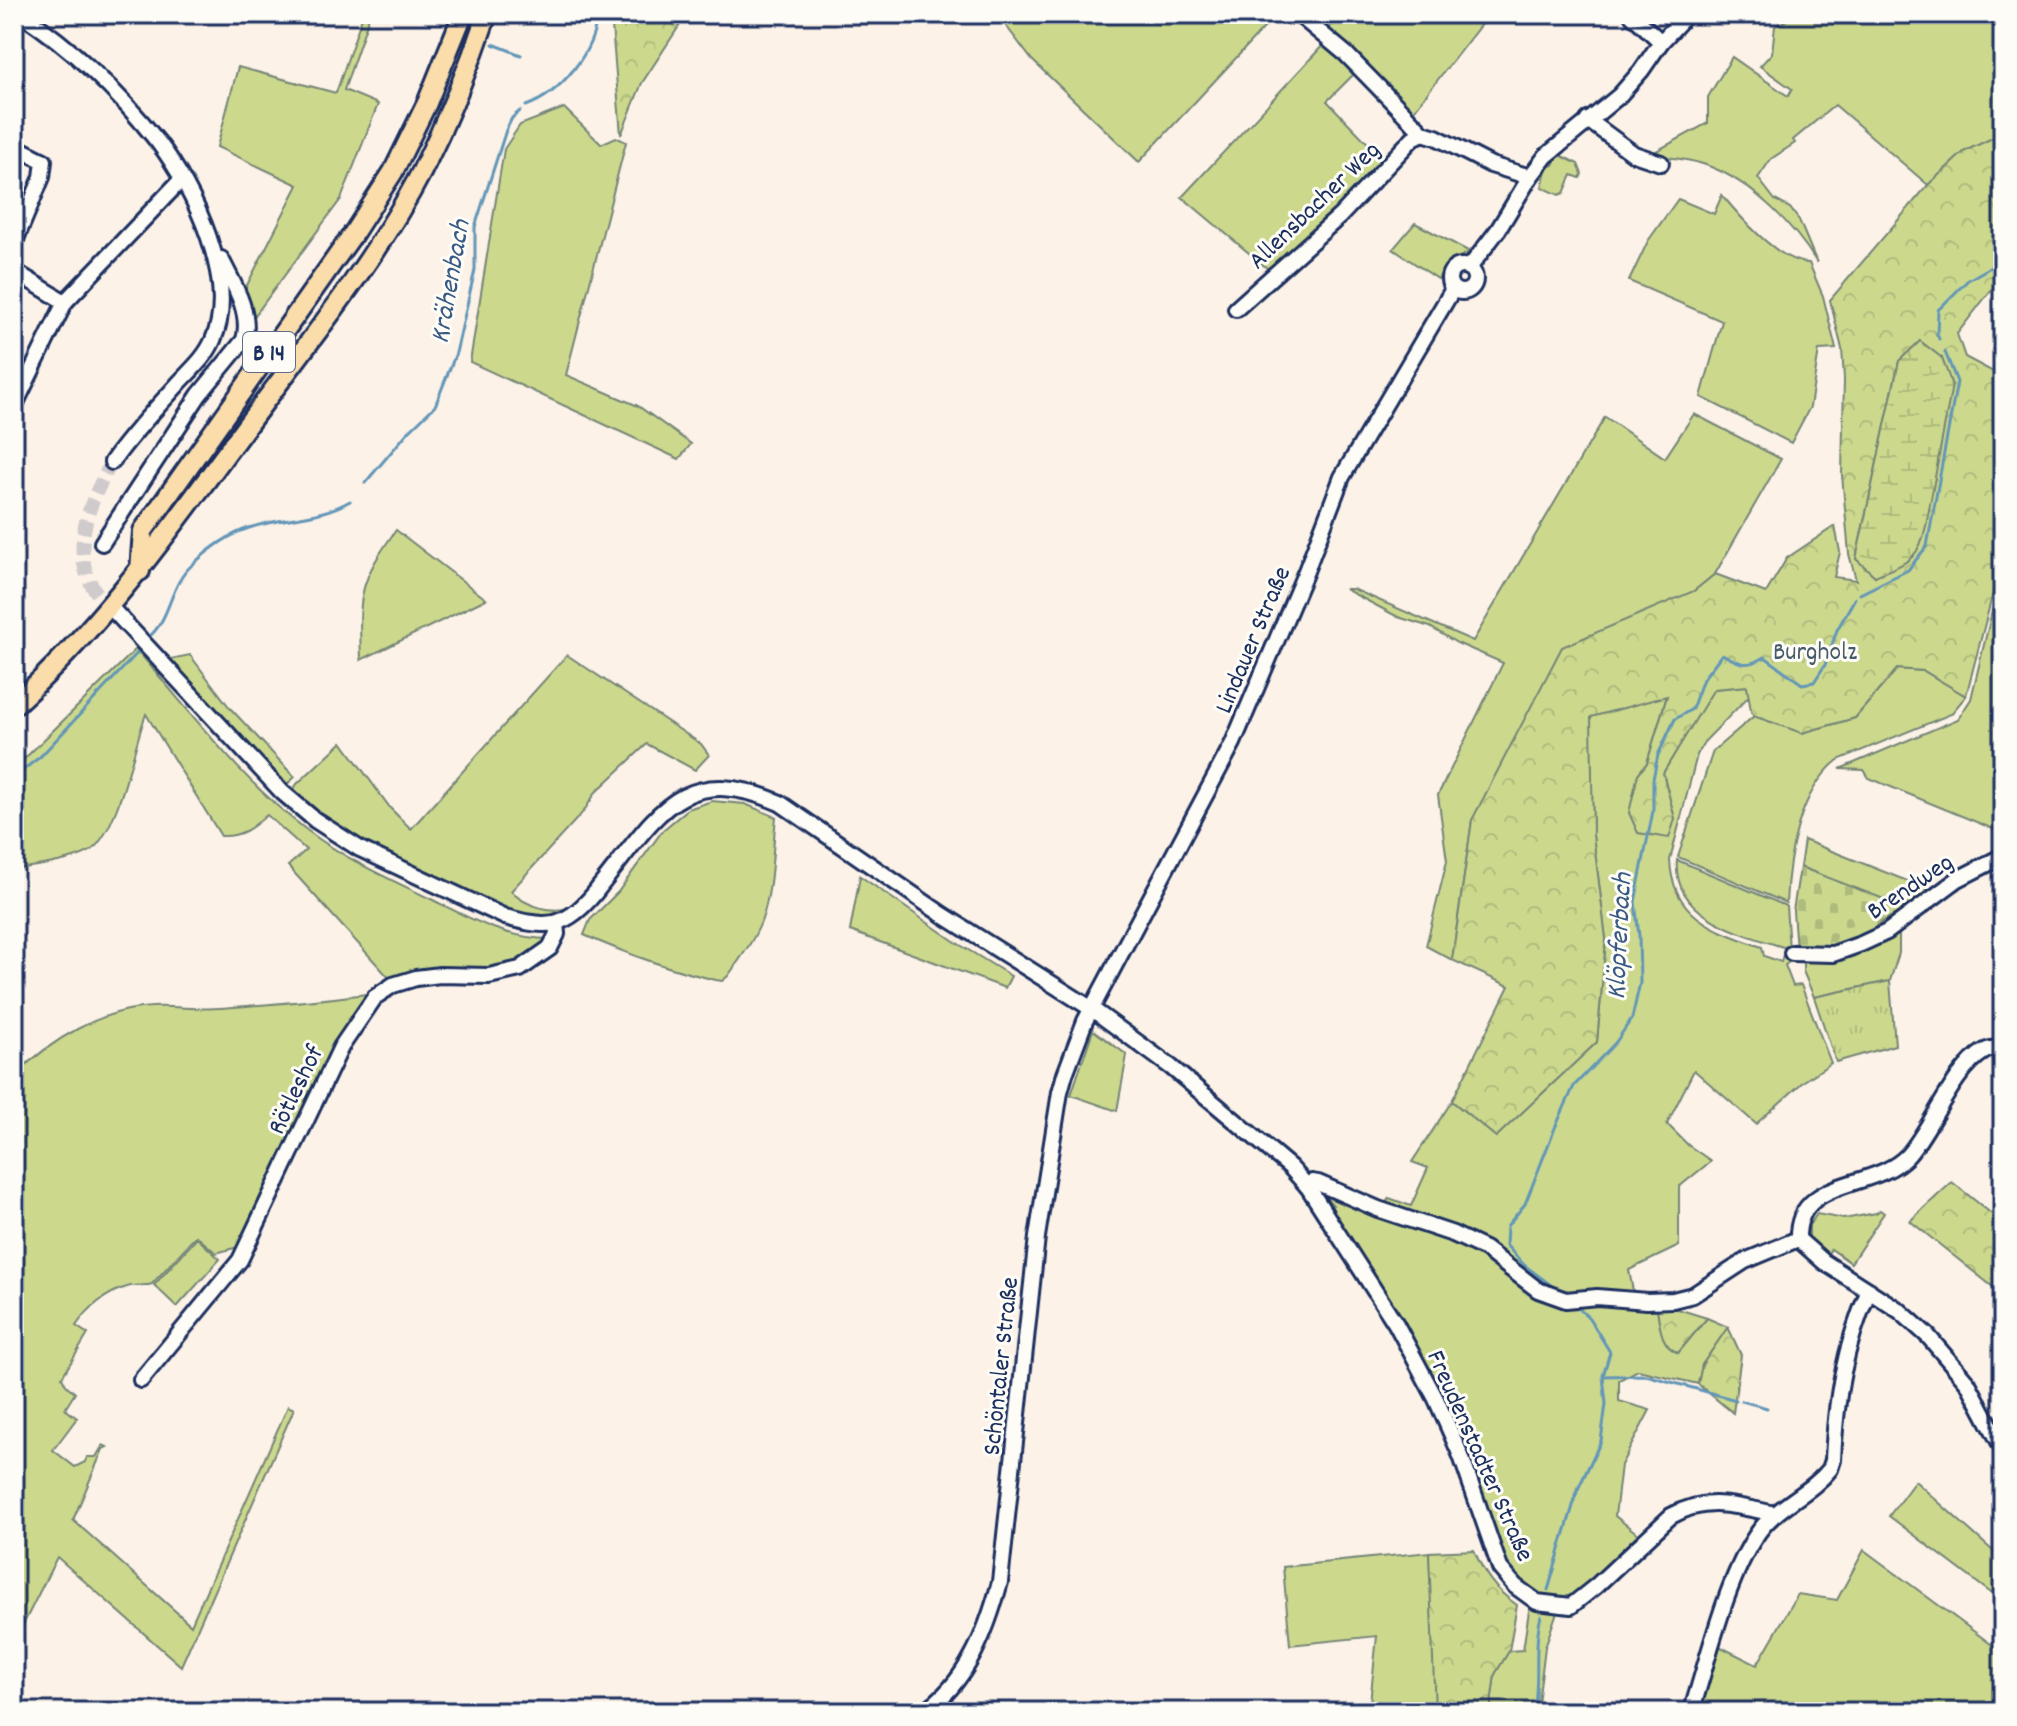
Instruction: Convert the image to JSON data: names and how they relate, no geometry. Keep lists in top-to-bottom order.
{
  "streets": {
    "main road": ["B 14"],
    "street": [
      "Allensbacher Weg",
      "Lindauer Straße",
      "Brendweg",
      "Rötleshof",
      "Schöntaler Straße",
      "Freudenstadter Straße"
    ]
  },
  "crossings": [
    ["Lindauer Straße", "Schöntaler Straße"],
    ["Lindauer Straße", "Freudenstadter Straße"],
    ["Rötleshof", "Freudenstadter Straße"],
    ["Schöntaler Straße", "Freudenstadter Straße"]
  ],
  "water": ["Krähenbach", "Klöpferbach"],
  "parks": ["Burgholz"]
}
